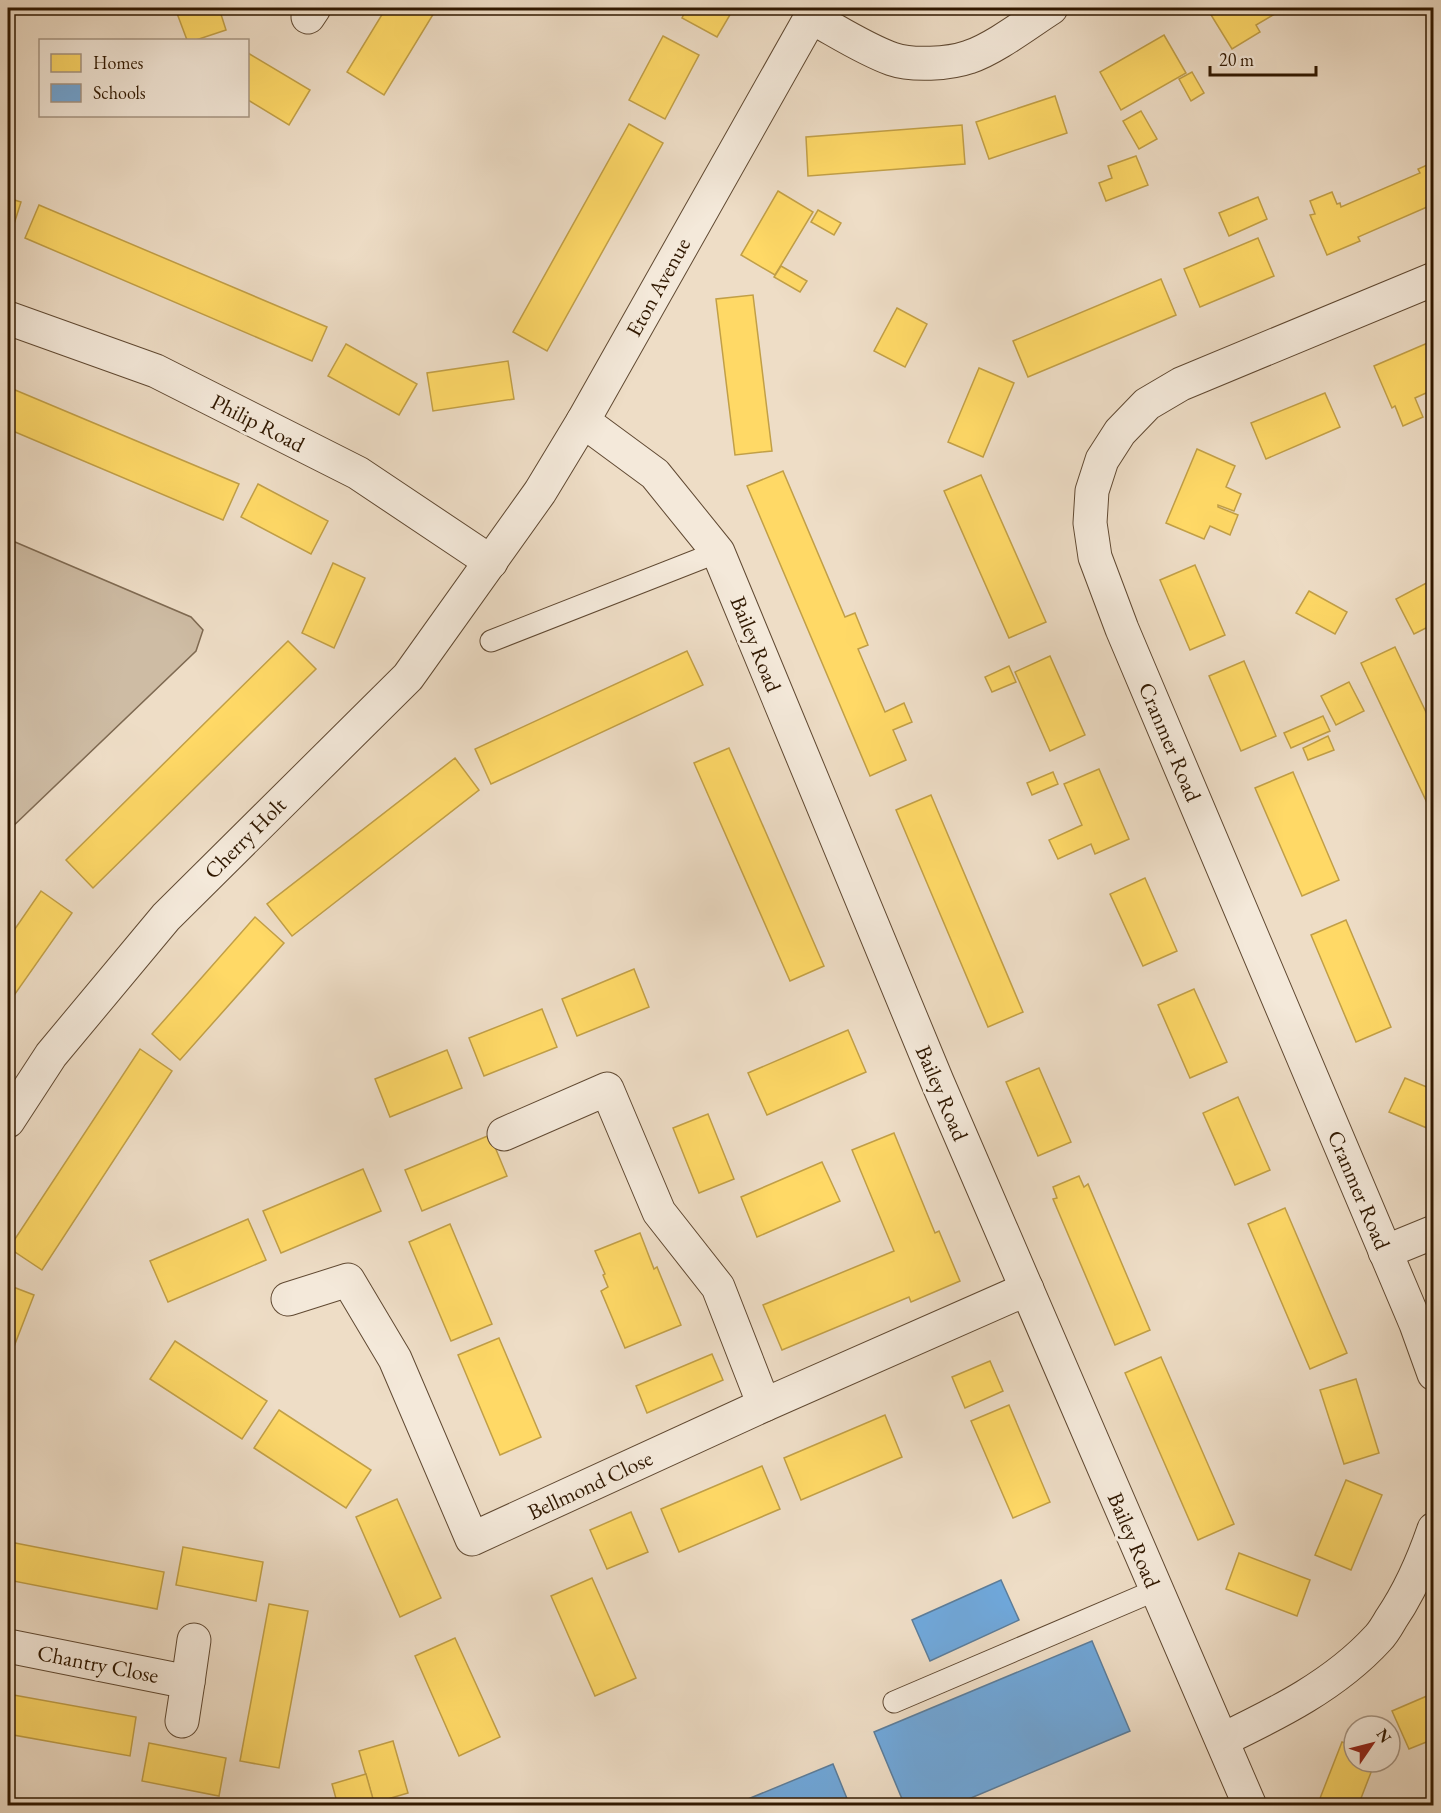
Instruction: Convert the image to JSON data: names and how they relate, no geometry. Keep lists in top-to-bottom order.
{
  "streets": {
    "street": [
      "Eton Avenue",
      "Philip Road",
      "Bailey Road",
      "Cranmer Road",
      "Cherry Holt",
      "Bellmond Close",
      "Chantry Close"
    ]
  },
  "crossings": [
    ["Eton Avenue", "Philip Road"],
    ["Eton Avenue", "Bailey Road"],
    ["Eton Avenue", "Cherry Holt"],
    ["Philip Road", "Cherry Holt"],
    ["Bailey Road", "Bellmond Close"]
  ],
  "legend": ["Homes", "Schools"],
  "scale_bar": "20 m",
  "north": "top right"
}
